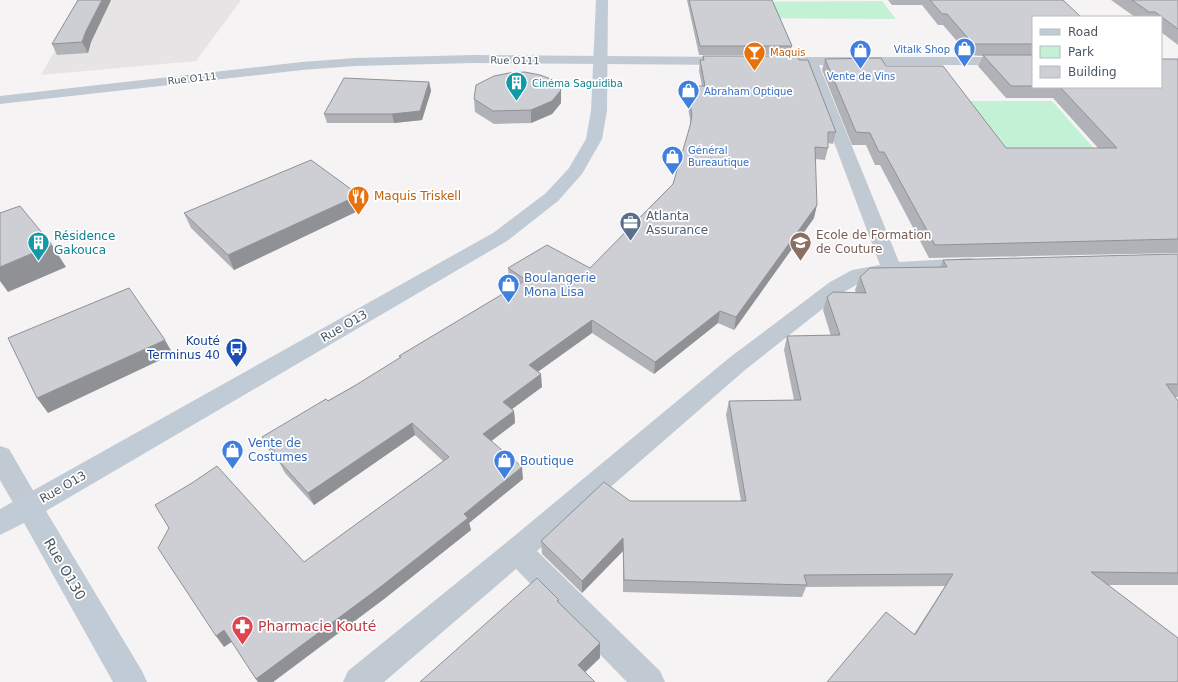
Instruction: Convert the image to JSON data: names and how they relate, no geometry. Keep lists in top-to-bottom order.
{
  "streets": {
    "main road": ["Rue O13", "Rue O130"],
    "street": ["Rue O111"]
  },
  "crossings": [
    ["Rue O111", "Rue O13"],
    ["Rue O13", "Rue O130"]
  ],
  "places": {
    "shop": [
      "Vitalk Shop",
      "Vente de Vins",
      "Abraham Optique",
      "Général Bureautique",
      "Boulangerie Mona Lisa",
      "Vente de Costumes",
      "Boutique"
    ],
    "bar": ["Maquis"],
    "building": ["Cinéma Saguidiba", "Résidence Gakouca"],
    "restaurant": ["Maquis Triskell"],
    "office": ["Atlanta Assurance"],
    "school or university": ["Ecole de Formation de Couture"],
    "bus stop": ["Kouté Terminus 40"],
    "pharmacy": ["Pharmacie Kouté"]
  },
  "legend": ["Road", "Park", "Building"]
}
